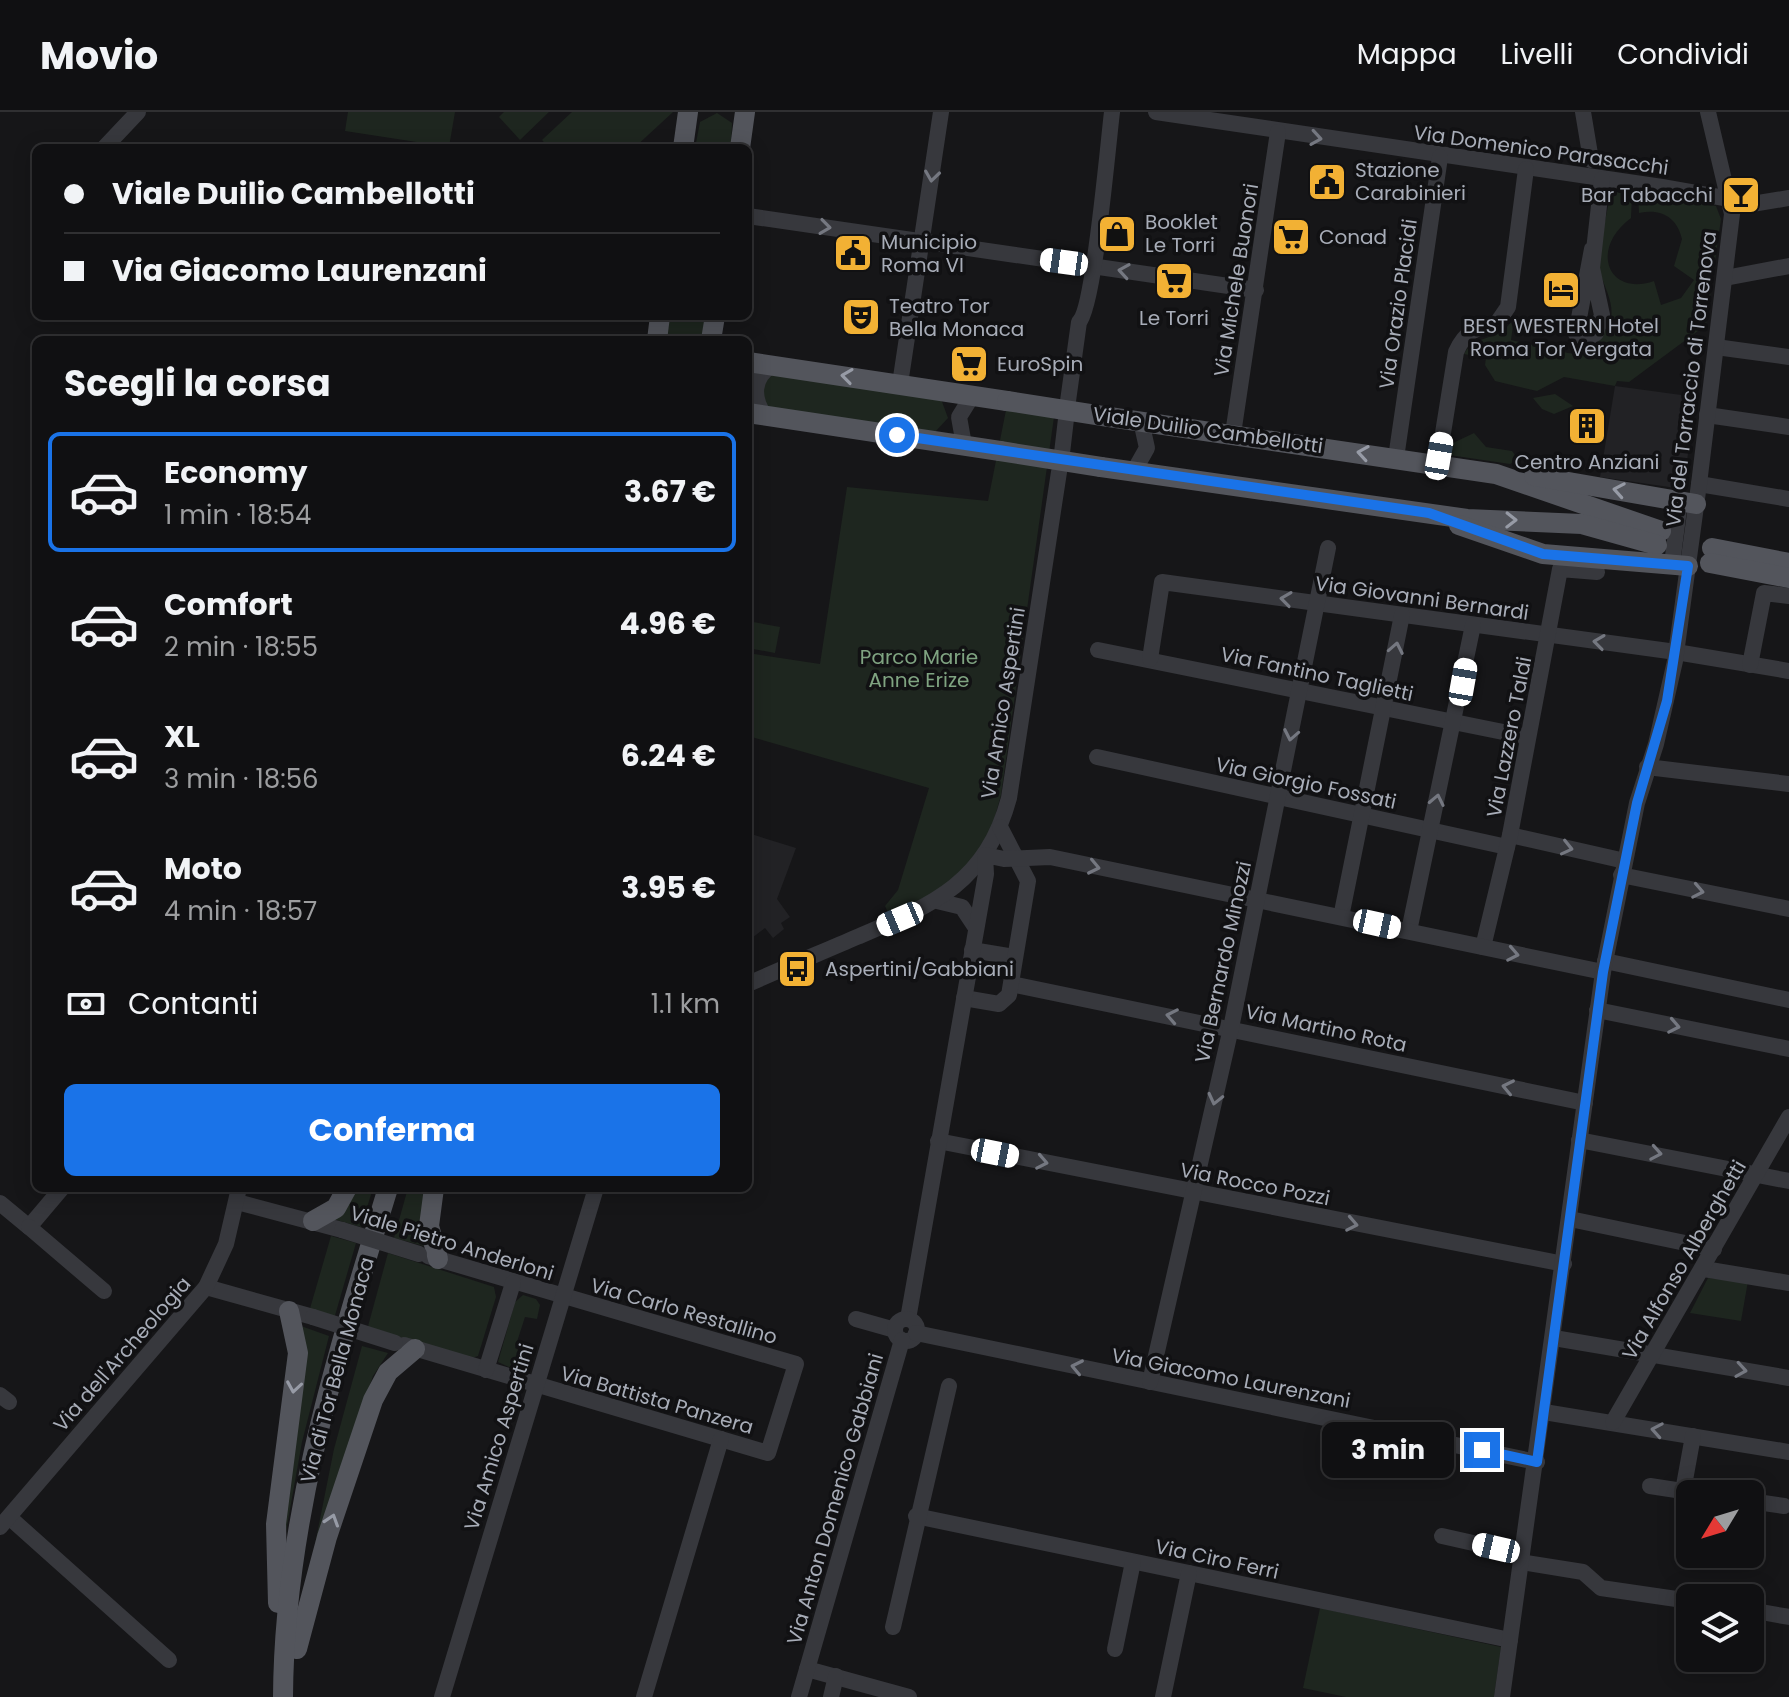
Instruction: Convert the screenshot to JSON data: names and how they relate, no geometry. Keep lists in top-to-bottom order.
{
  "streets": {
    "main road": ["Viale Duilio Cambellotti", "Via di Tor Bella Monaca"],
    "street": [
      "Via Domenico Parasacchi",
      "Via Michele Buonori",
      "Via Orazio Placidi",
      "Via del Torraccio di Torrenova",
      "Via Giovanni Bernardi",
      "Via Fantino Taglietti",
      "Via Amico Aspertini",
      "Via Lazzero Taldi",
      "Via Giorgio Fossati",
      "Via Bernardo Minozzi",
      "Via Martino Rota",
      "Via Rocco Pozzi",
      "Viale Pietro Anderloni",
      "Via Alfonso Alberghetti",
      "Via Carlo Restallino",
      "Via dell'Archeologia",
      "Via Giacomo Laurenzani",
      "Via Battista Panzera",
      "Via Anton Domenico Gabbiani",
      "Via Ciro Ferri"
    ]
  },
  "crossings": [
    ["Via Domenico Parasacchi", "Via Michele Buonori"],
    ["Via Domenico Parasacchi", "Via Orazio Placidi"],
    ["Via Domenico Parasacchi", "Via del Torraccio di Torrenova"],
    ["Via Michele Buonori", "Viale Duilio Cambellotti"],
    ["Via Orazio Placidi", "Viale Duilio Cambellotti"],
    ["Via del Torraccio di Torrenova", "Via Giovanni Bernardi"],
    ["Via del Torraccio di Torrenova", "Via Giorgio Fossati"],
    ["Via Giovanni Bernardi", "Via Fantino Taglietti"],
    ["Via Giovanni Bernardi", "Via Lazzero Taldi"],
    ["Via Giovanni Bernardi", "Via Bernardo Minozzi"],
    ["Via Fantino Taglietti", "Via Lazzero Taldi"],
    ["Via Fantino Taglietti", "Via Bernardo Minozzi"],
    ["Via Amico Aspertini", "Viale Pietro Anderloni"],
    ["Via Amico Aspertini", "Via Carlo Restallino"],
    ["Via Amico Aspertini", "Via Battista Panzera"],
    ["Via Amico Aspertini", "Via Anton Domenico Gabbiani"],
    ["Via Lazzero Taldi", "Via Giorgio Fossati"],
    ["Via Giorgio Fossati", "Via Bernardo Minozzi"],
    ["Via Bernardo Minozzi", "Via Martino Rota"],
    ["Via Bernardo Minozzi", "Via Rocco Pozzi"],
    ["Via Bernardo Minozzi", "Via Giacomo Laurenzani"],
    ["Via Rocco Pozzi", "Via Anton Domenico Gabbiani"],
    ["Viale Pietro Anderloni", "Via Carlo Restallino"],
    ["Viale Pietro Anderloni", "Via dell'Archeologia"],
    ["Via Carlo Restallino", "Via Battista Panzera"],
    ["Via Giacomo Laurenzani", "Via Anton Domenico Gabbiani"]
  ],
  "one_way": ["Via Giovanni Bernardi", "Via Rocco Pozzi", "Via Giacomo Laurenzani"],
  "parks": ["Parco Marie Anne Erize"],
  "places": {
    "public building": ["Stazione Carabinieri", "Municipio Roma VI"],
    "bar": ["Bar Tabacchi"],
    "shop": ["Booklet Le Torri"],
    "supermarket": ["Conad", "Le Torri", "EuroSpin"],
    "hotel": ["BEST WESTERN Hotel Roma Tor Vergata"],
    "theatre": ["Teatro Tor Bella Monaca"],
    "building": ["Centro Anziani"],
    "bus stop": ["Aspertini/Gabbiani"]
  },
  "north": "bottom left",
  "page": {
    "header": "Movio",
    "nav": ["Mappa", "Livelli", "Condividi"],
    "banner": ["Viale Duilio Cambellotti", "Via Giacomo Laurenzani"],
    "heading": "Scegli la corsa",
    "list": [
      {
        "name": "Economy",
        "note": "1 min · 18:54",
        "value": "3.67 €"
      },
      {
        "name": "Comfort",
        "note": "2 min · 18:55",
        "value": "4.96 €"
      },
      {
        "name": "XL",
        "note": "3 min · 18:56",
        "value": "6.24 €"
      },
      {
        "name": "Moto",
        "note": "4 min · 18:57",
        "value": "3.95 €"
      }
    ],
    "pay": ["Contanti", "1.1 km"],
    "buttons": "Conferma",
    "bubble": "3 min"
  }
}
